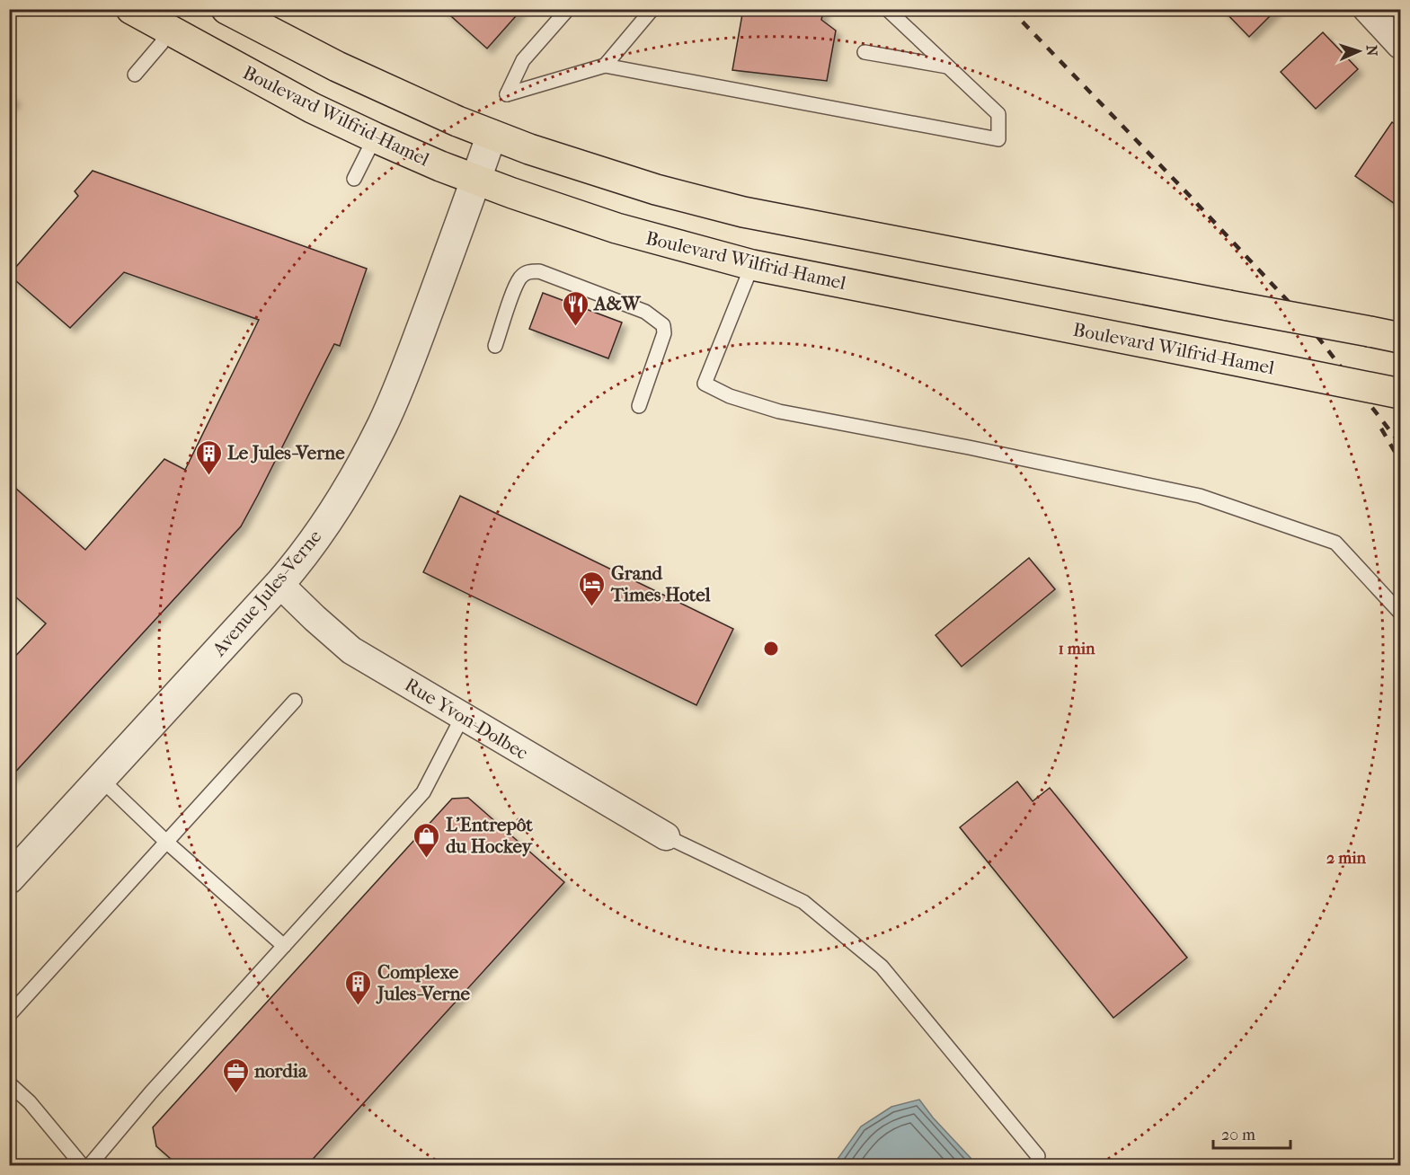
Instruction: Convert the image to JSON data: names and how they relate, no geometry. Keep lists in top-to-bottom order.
{
  "streets": {
    "main road": ["Boulevard Wilfrid-Hamel"],
    "street": ["Avenue Jules-Verne", "Rue Yvon-Dolbec"]
  },
  "crossings": [
    ["Boulevard Wilfrid-Hamel", "Avenue Jules-Verne"],
    ["Avenue Jules-Verne", "Rue Yvon-Dolbec"]
  ],
  "places": {
    "restaurant": ["A&W"],
    "building": ["Le Jules-Verne", "Complexe Jules-Verne"],
    "hotel": ["Grand Times Hotel"],
    "shop": ["L'Entrepôt du Hockey"],
    "office": ["nordia"]
  },
  "scale_bar": "20 m",
  "north": "right",
  "rings": ["1 min", "2 min"]
}
